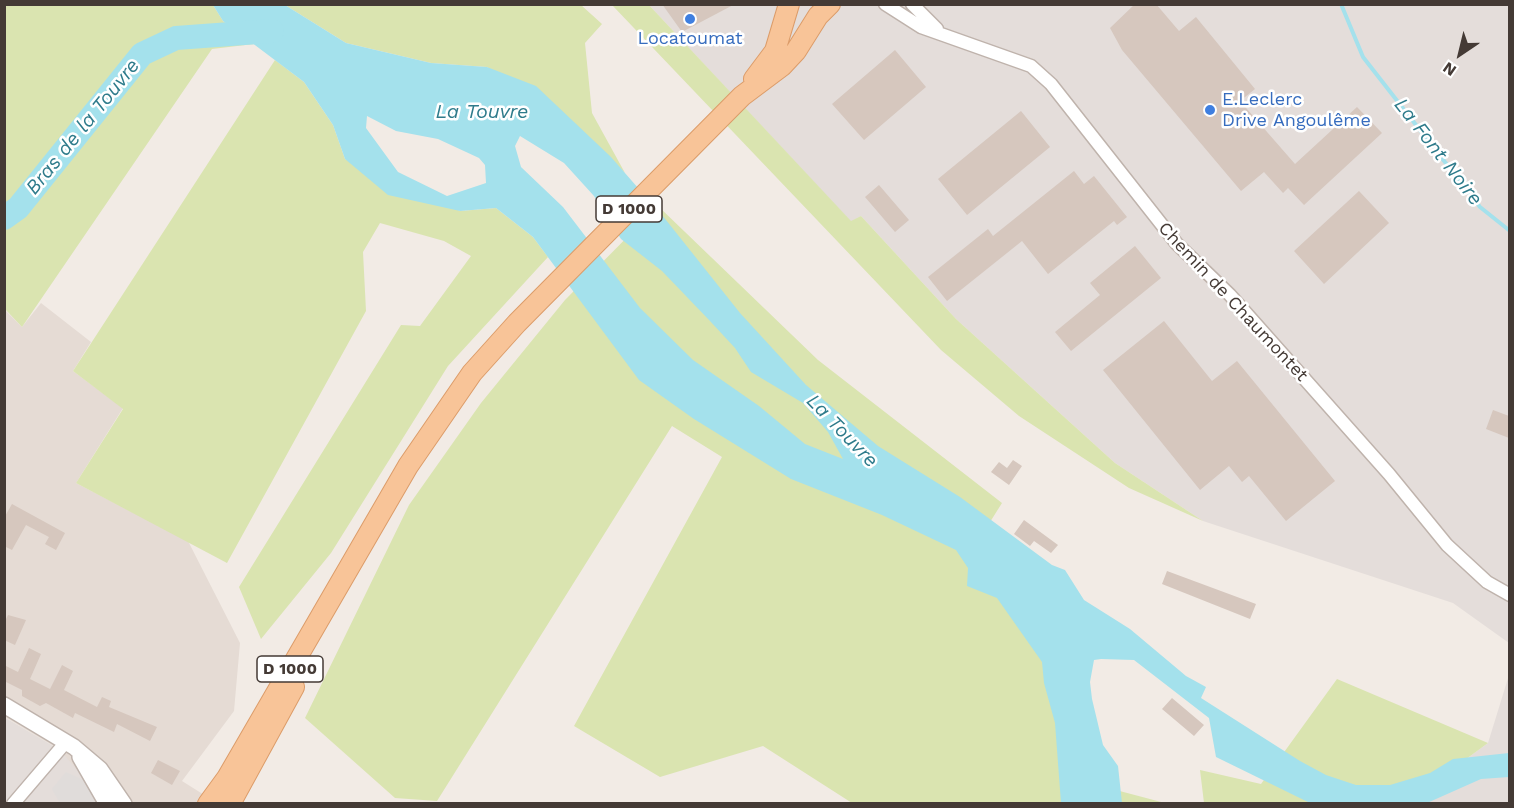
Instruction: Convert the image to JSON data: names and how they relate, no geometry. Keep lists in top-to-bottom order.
{
  "streets": {
    "main road": ["D 1000"],
    "street": ["Chemin de Chaumontet"]
  },
  "water": ["La Touvre", "Bras de la Touvre", "La Font Noire"],
  "places": ["Locatoumat", "E.Leclerc Drive Angoulême"],
  "north": "bottom left"
}
